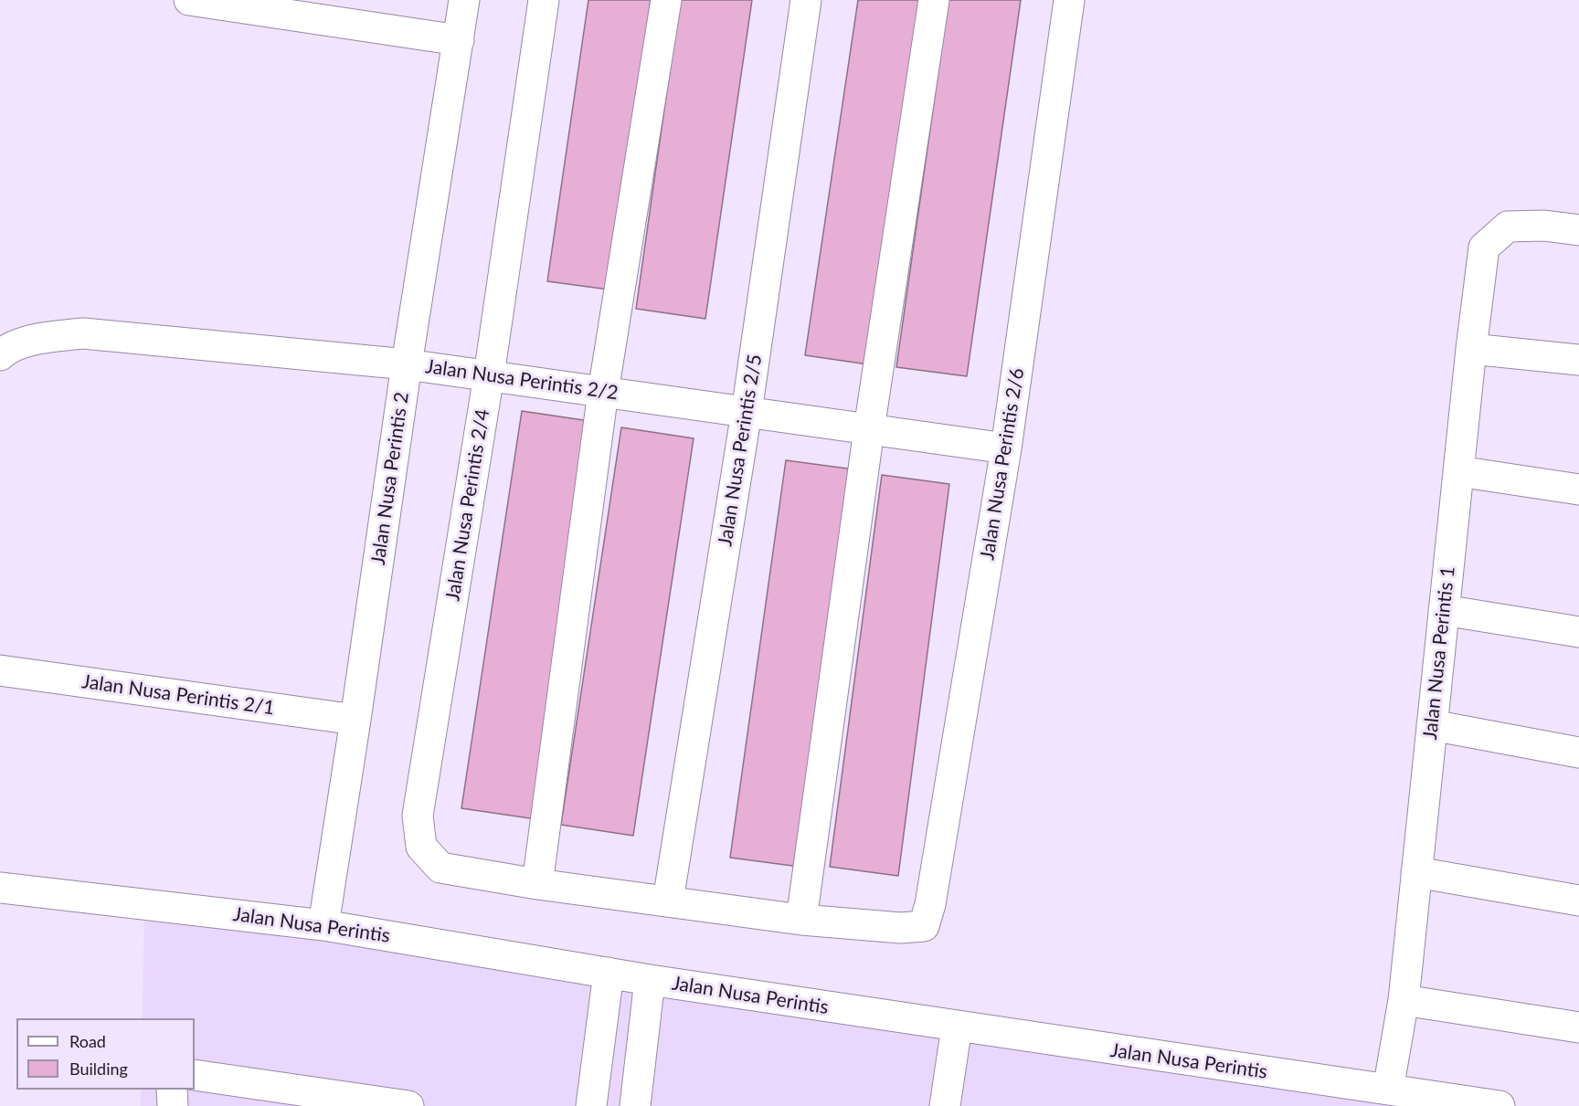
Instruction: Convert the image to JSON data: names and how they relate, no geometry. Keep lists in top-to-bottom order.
{
  "streets": {
    "street": [
      "Jalan Nusa Perintis 2/2",
      "Jalan Nusa Perintis 2/5",
      "Jalan Nusa Perintis 2/6",
      "Jalan Nusa Perintis 2",
      "Jalan Nusa Perintis 2/4",
      "Jalan Nusa Perintis 1",
      "Jalan Nusa Perintis 2/1",
      "Jalan Nusa Perintis"
    ]
  },
  "crossings": [
    ["Jalan Nusa Perintis 2/2", "Jalan Nusa Perintis 2/5"],
    ["Jalan Nusa Perintis 2/2", "Jalan Nusa Perintis 2/6"],
    ["Jalan Nusa Perintis 2/2", "Jalan Nusa Perintis 2"],
    ["Jalan Nusa Perintis 2/2", "Jalan Nusa Perintis 2/4"],
    ["Jalan Nusa Perintis 2", "Jalan Nusa Perintis 2/1"],
    ["Jalan Nusa Perintis 2", "Jalan Nusa Perintis"],
    ["Jalan Nusa Perintis 1", "Jalan Nusa Perintis"]
  ],
  "legend": ["Road", "Building"]
}
